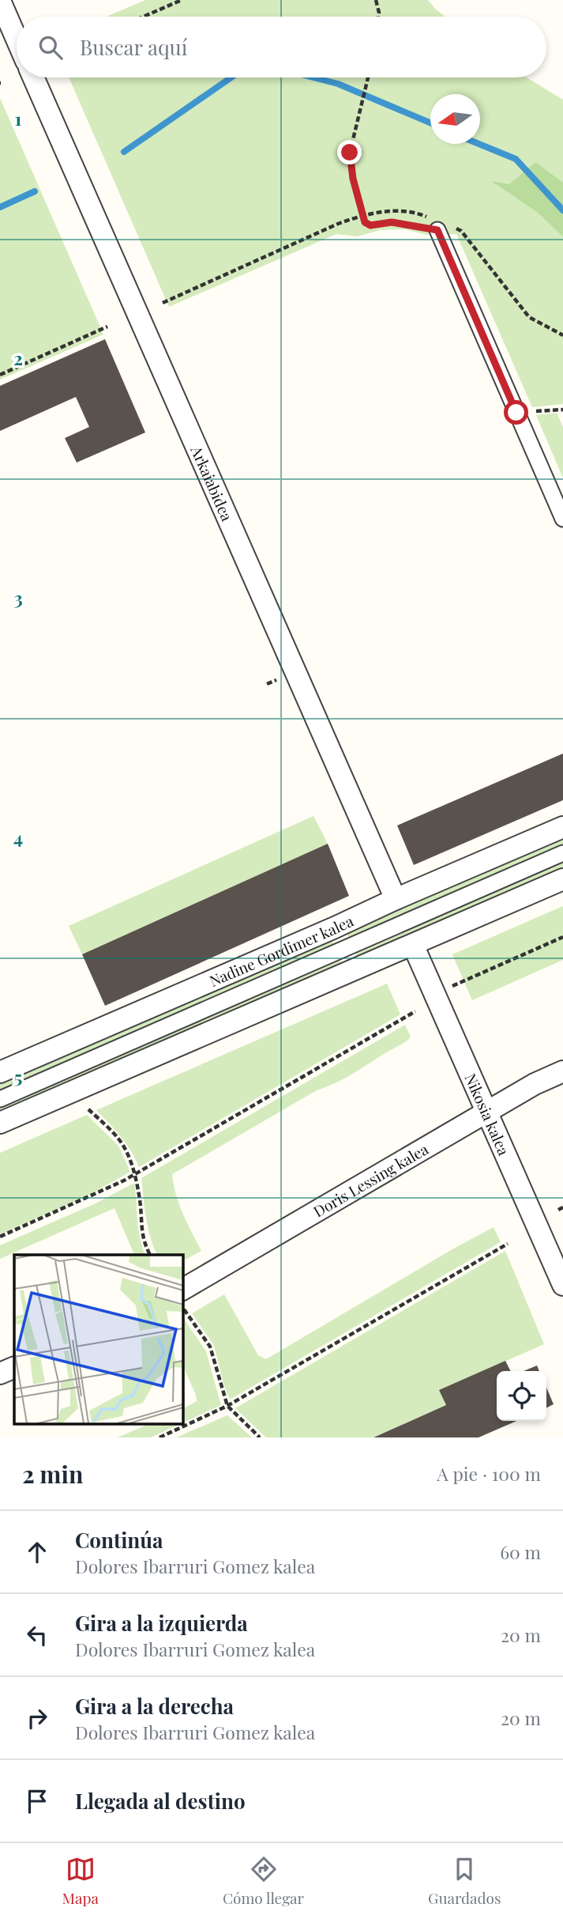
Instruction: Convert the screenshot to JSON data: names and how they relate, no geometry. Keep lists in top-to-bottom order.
{
  "streets": {
    "street": [
      "Arkaiabidea",
      "Nadine Gordimer kalea",
      "Nikosia kalea",
      "Doris Lessing kalea"
    ]
  },
  "crossings": [
    ["Arkaiabidea", "Nadine Gordimer kalea"],
    ["Nikosia kalea", "Doris Lessing kalea"]
  ],
  "north": "left",
  "page": {
    "search": "Buscar aquí",
    "heading": ["2 min", "A pie · 100 m"],
    "list": [
      ["Continúa", "Dolores Ibarruri Gomez kalea", "60 m"],
      ["Gira a la izquierda", "Dolores Ibarruri Gomez kalea", "20 m"],
      ["Gira a la derecha", "Dolores Ibarruri Gomez kalea", "20 m"],
      "Llegada al destino"
    ],
    "nav": ["Mapa", "Cómo llegar", "Guardados"]
  },
  "grid": {
    "rows": [
      "1",
      "2",
      "3",
      "4",
      "5"
    ]
  }
}
